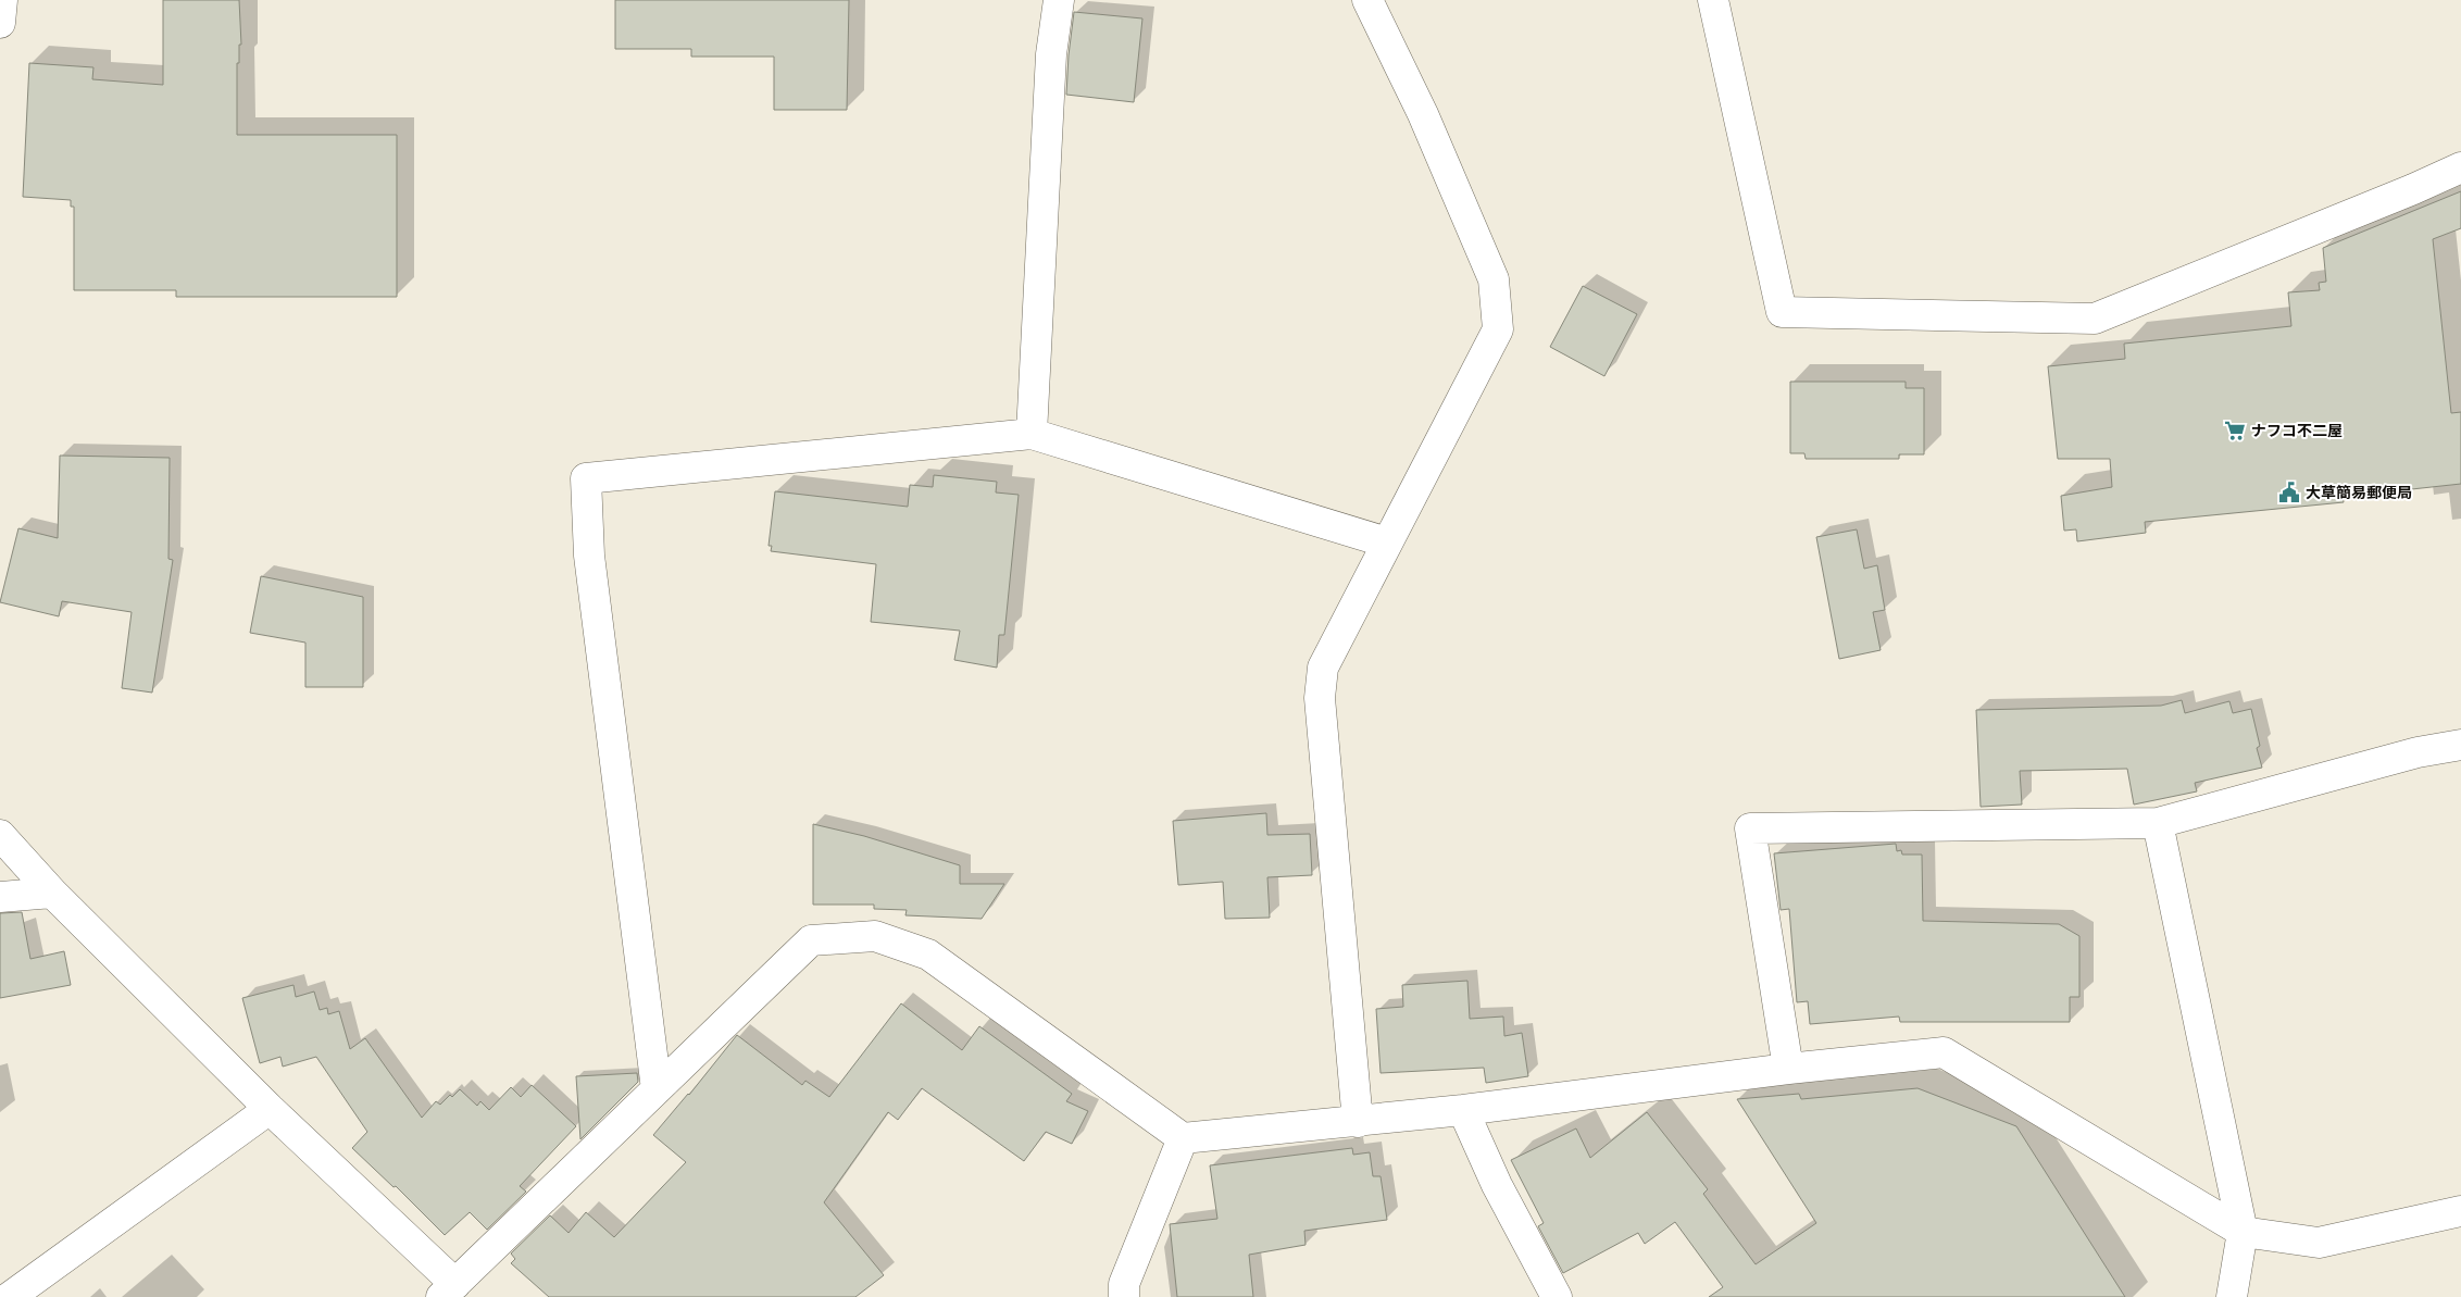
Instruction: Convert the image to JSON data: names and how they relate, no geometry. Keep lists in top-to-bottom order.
{
  "places": {
    "supermarket": ["ナフコ不二屋"],
    "public building": ["大草簡易郵便局"]
  }
}
